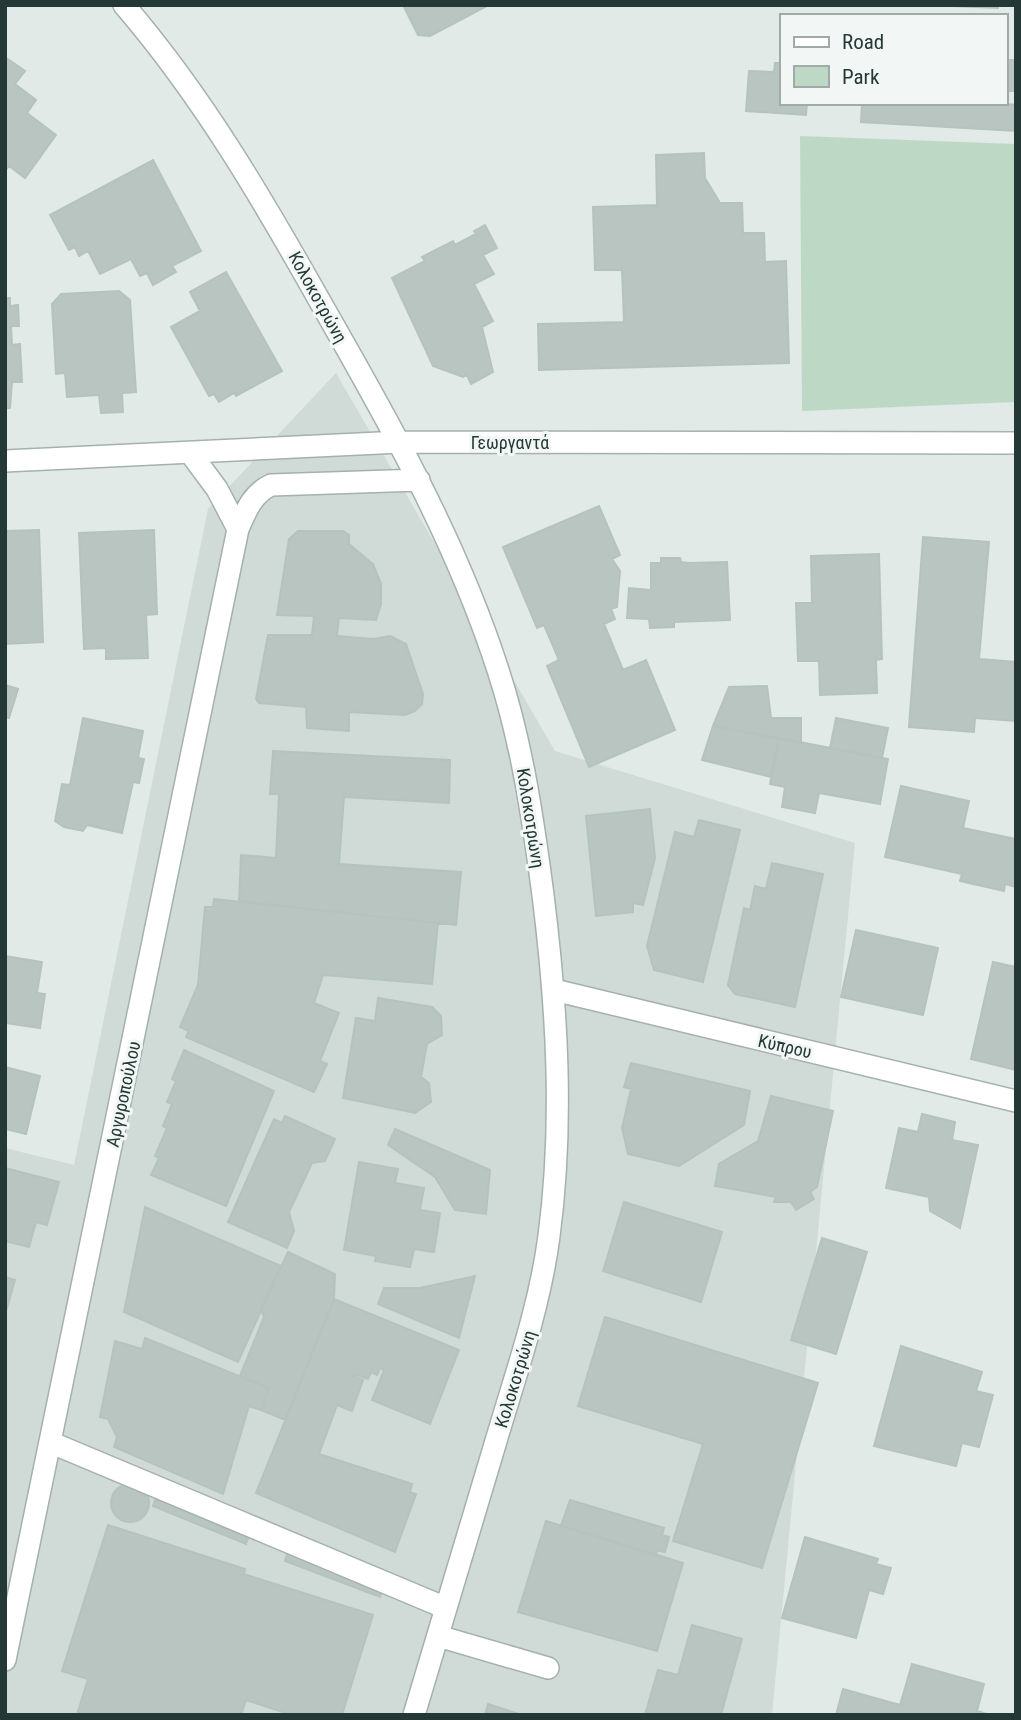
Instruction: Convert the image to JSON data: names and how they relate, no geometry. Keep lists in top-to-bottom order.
{
  "streets": {
    "street": [
      "Κολοκοτρώνη",
      "Γεωργαντά",
      "Κύπρου",
      "Αργυροπούλου"
    ]
  },
  "crossings": [
    ["Κολοκοτρώνη", "Γεωργαντά"],
    ["Κολοκοτρώνη", "Κύπρου"],
    ["Κολοκοτρώνη", "Αργυροπούλου"]
  ],
  "legend": ["Road", "Park"]
}
